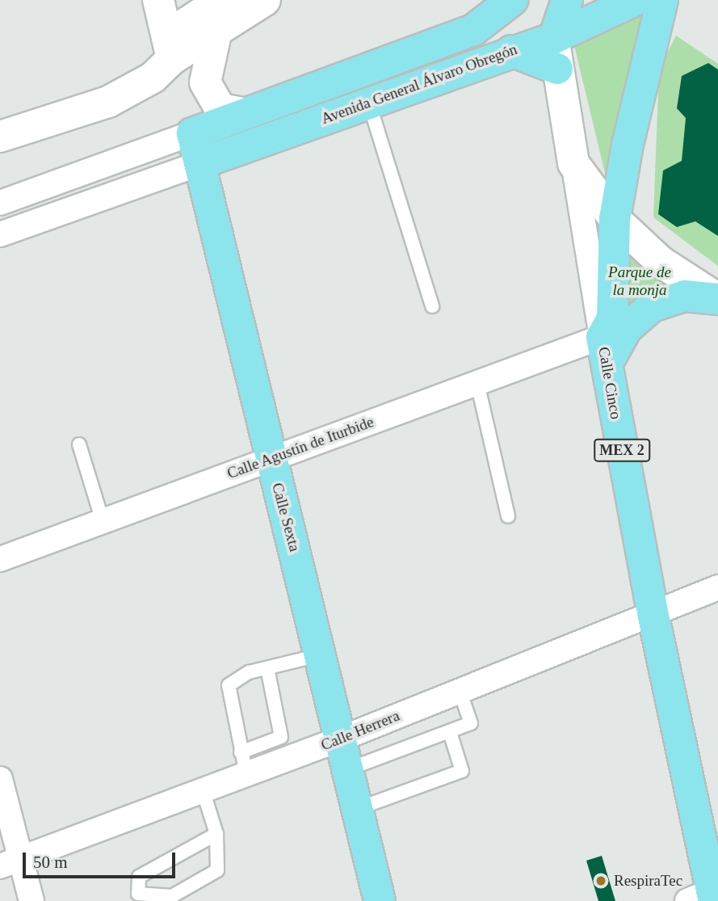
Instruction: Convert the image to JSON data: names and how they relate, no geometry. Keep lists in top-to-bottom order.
{
  "streets": {
    "main road": [
      "Avenida General Álvaro Obregón",
      "Calle Cinco",
      "MEX 2",
      "Calle Sexta"
    ],
    "street": ["Calle Agustín de Iturbide", "Calle Herrera"]
  },
  "crossings": [
    ["Avenida General Álvaro Obregón", "Calle Sexta"],
    ["Calle Cinco", "Calle Agustín de Iturbide"],
    ["Calle Cinco", "Calle Herrera"],
    ["Calle Agustín de Iturbide", "Calle Sexta"],
    ["Calle Sexta", "Calle Herrera"]
  ],
  "parks": ["Parque de la monja"],
  "places": ["RespiraTec"],
  "scale_bar": "50 m"
}
